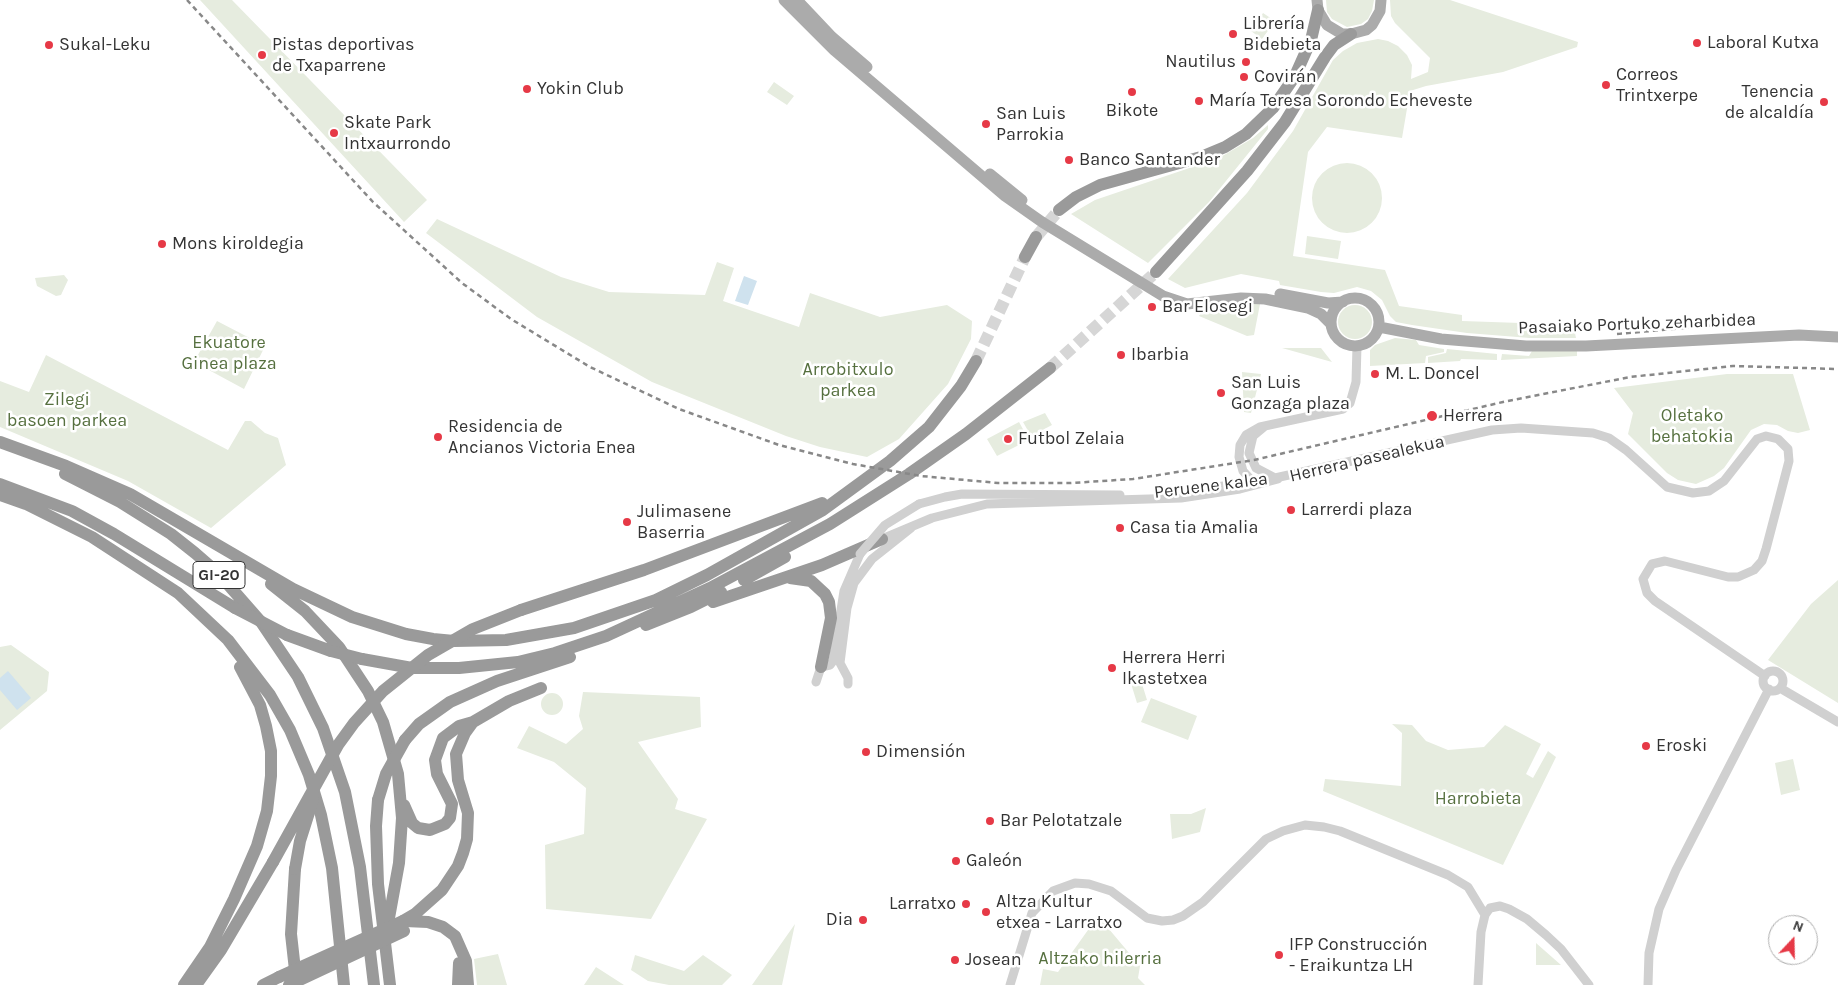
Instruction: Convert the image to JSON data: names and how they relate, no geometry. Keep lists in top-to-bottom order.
{
  "streets": {
    "highway": ["GI-20"],
    "main road": ["Pasaiako Portuko zeharbidea"],
    "street": ["Herrera pasealekua", "Peruene kalea"]
  },
  "crossings": [
    ["Herrera pasealekua", "Peruene kalea"]
  ],
  "parks": [
    "Ekuatore Ginea plaza",
    "Arrobitxulo parkea",
    "Zilegi basoen parkea",
    "Oletako behatokia",
    "Harrobieta",
    "Altzako hilerria"
  ],
  "places": [
    "Librería Bidebieta",
    "Laboral Kutxa",
    "Sukal-Leku",
    "Pistas deportivas de Txaparrene",
    "Nautilus",
    "Covirán",
    "Correos Trintxerpe",
    "Yokin Club",
    "Bikote",
    "María Teresa Sorondo Echeveste",
    "Tenencia de alcaldía",
    "San Luis Parrokia",
    "Skate Park Intxaurrondo",
    "Banco Santander",
    "Mons kiroldegia",
    "Bar Elosegi",
    "Ibarbia",
    "M. L. Doncel",
    "San Luis Gonzaga plaza",
    "Herrera",
    "Residencia de Ancianos Victoria Enea",
    "Futbol Zelaia",
    "Larrerdi plaza",
    "Julimasene Baserria",
    "Casa tia Amalia",
    "Herrera Herri Ikastetxea",
    "Eroski",
    "Dimensión",
    "Bar Pelotatzale",
    "Galeón",
    "Larratxo",
    "Altza Kultur etxea - Larratxo",
    "Dia",
    "IFP Construcción - Eraikuntza LH",
    "Josean"
  ],
  "north": "top"
}
